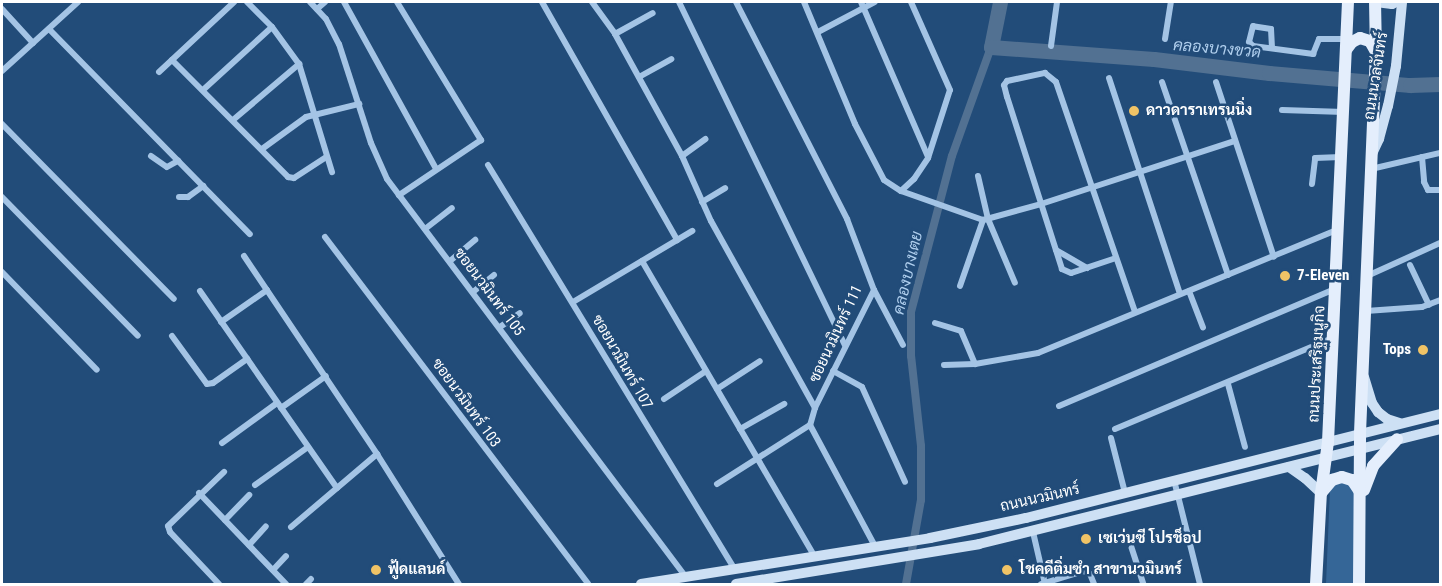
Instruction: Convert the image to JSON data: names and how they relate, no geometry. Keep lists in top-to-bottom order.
{
  "streets": {
    "main road": ["ถนนนวลจันทร์", "ถนนประเสริฐมนูกิจ", "ถนนนวมินทร์"],
    "street": [
      "ซอยนวมินทร์ 105",
      "ซอยนวมินทร์ 111",
      "ซอยนวมินทร์ 107",
      "ซอยนวมินทร์ 103"
    ]
  },
  "crossings": [
    ["ซอยนวมินทร์ 105", "ถนนนวมินทร์"],
    ["ซอยนวมินทร์ 107", "ถนนนวมินทร์"],
    ["ถนนประเสริฐมนูกิจ", "ถนนนวมินทร์"]
  ],
  "water": ["คลองบางขวด", "คลองบางเตย"],
  "places": [
    "ดาวดาราเทรนนิ่ง",
    "7-Eleven",
    "Tops",
    "เซเว่นซี โปรช็อป",
    "ฟู้ดแลนด์",
    "โชคดีติ่มซำ สาขานวมินทร์"
  ]
}
